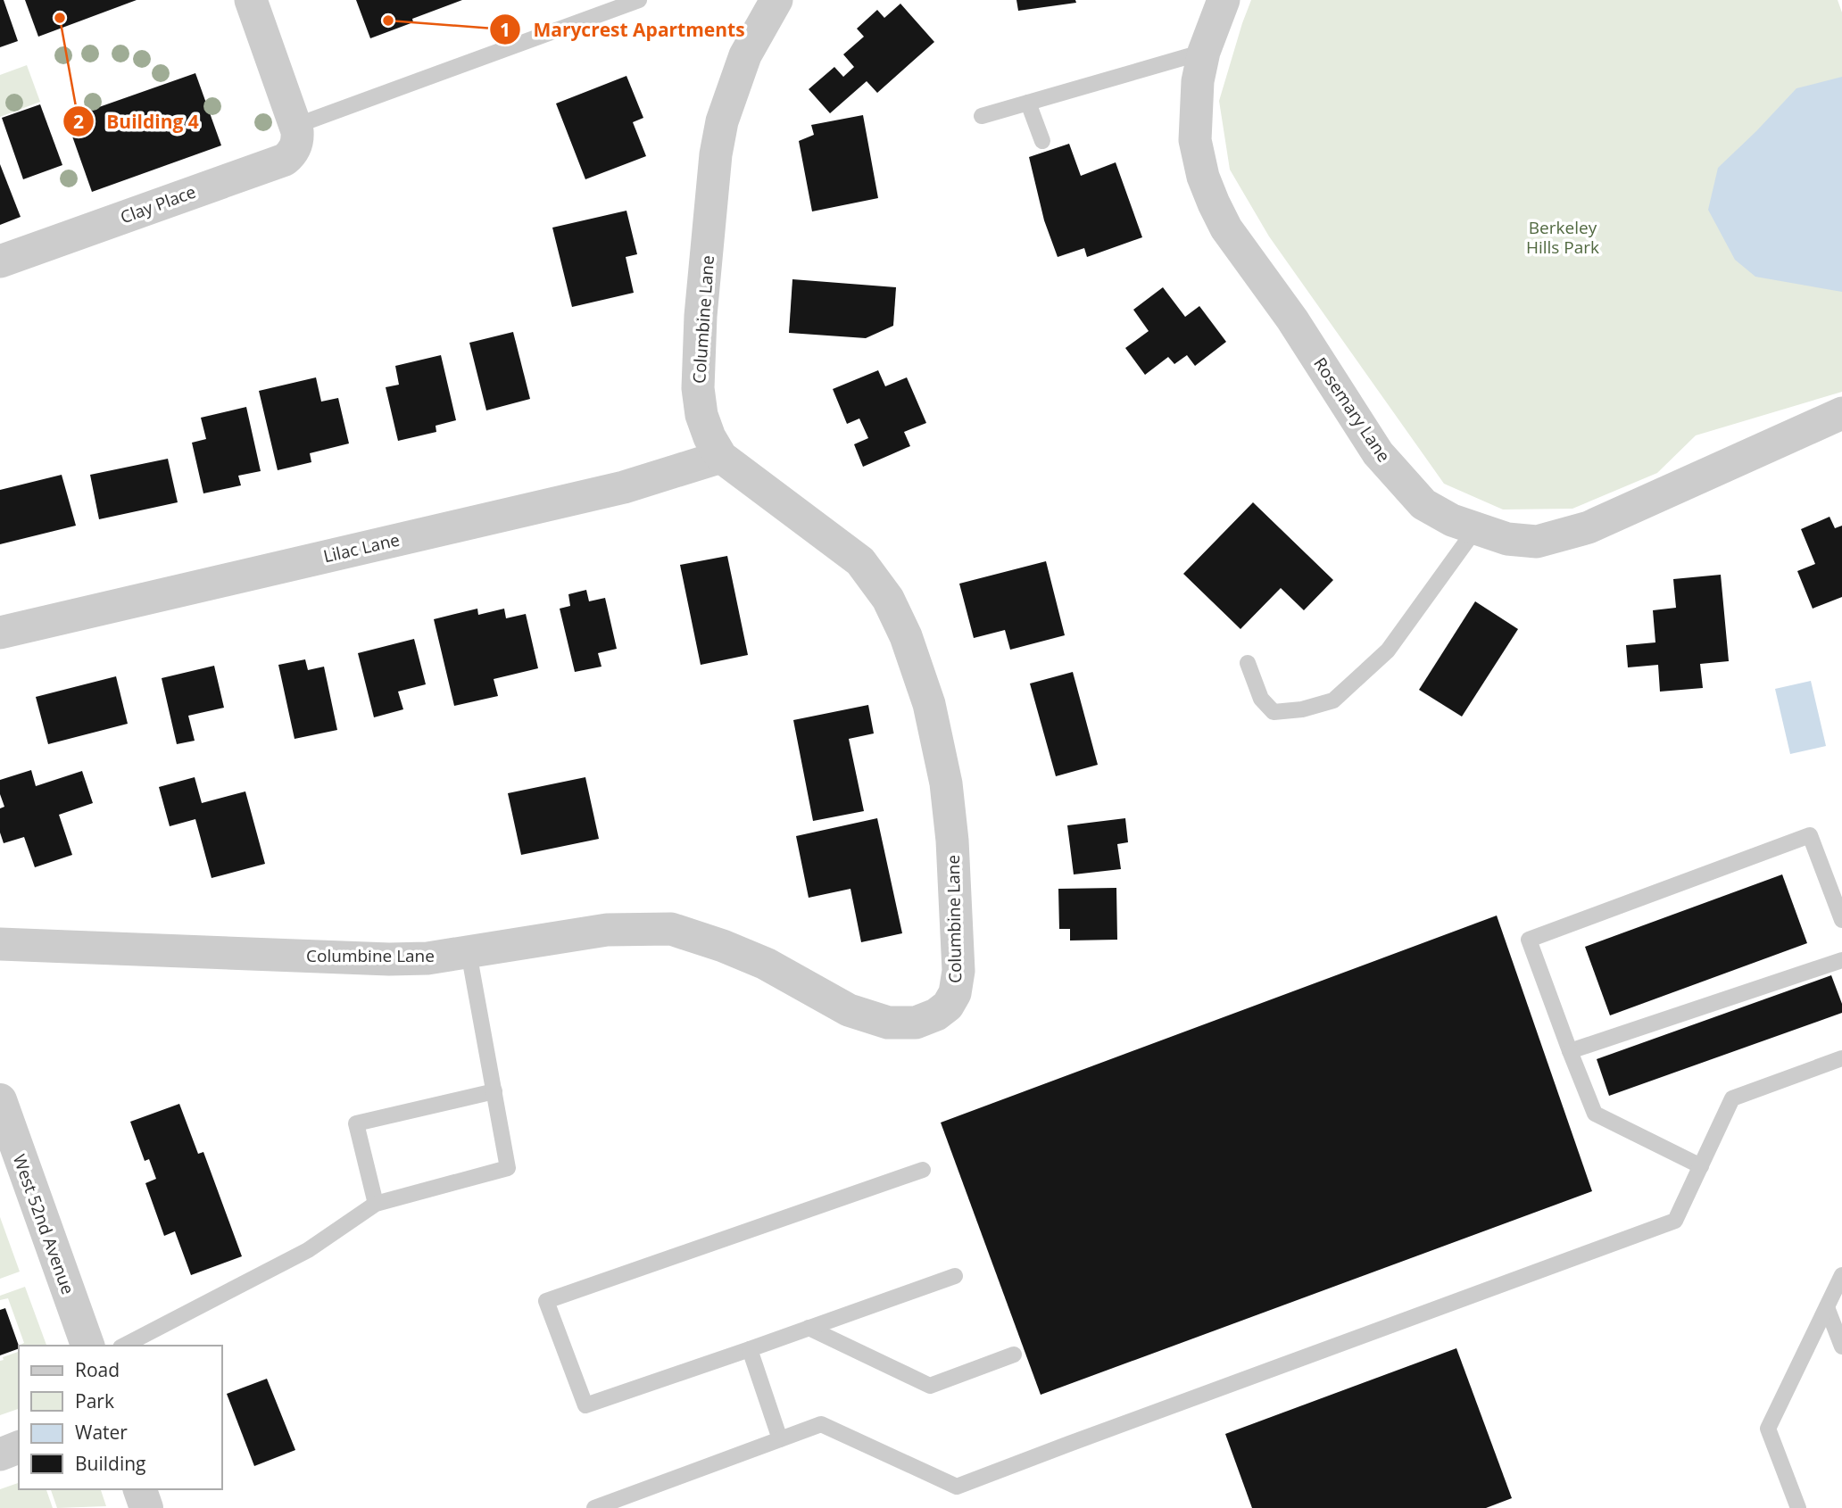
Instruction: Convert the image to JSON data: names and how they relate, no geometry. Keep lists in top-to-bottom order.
{
  "streets": {
    "street": [
      "Clay Place",
      "Columbine Lane",
      "Rosemary Lane",
      "Lilac Lane",
      "West 52nd Avenue"
    ]
  },
  "crossings": [
    ["Columbine Lane", "Lilac Lane"]
  ],
  "parks": ["Berkeley Hills Park"],
  "places": ["Building 4", "Marycrest Apartments"],
  "legend": [
    "Road",
    "Park",
    "Water",
    "Building"
  ]
}
